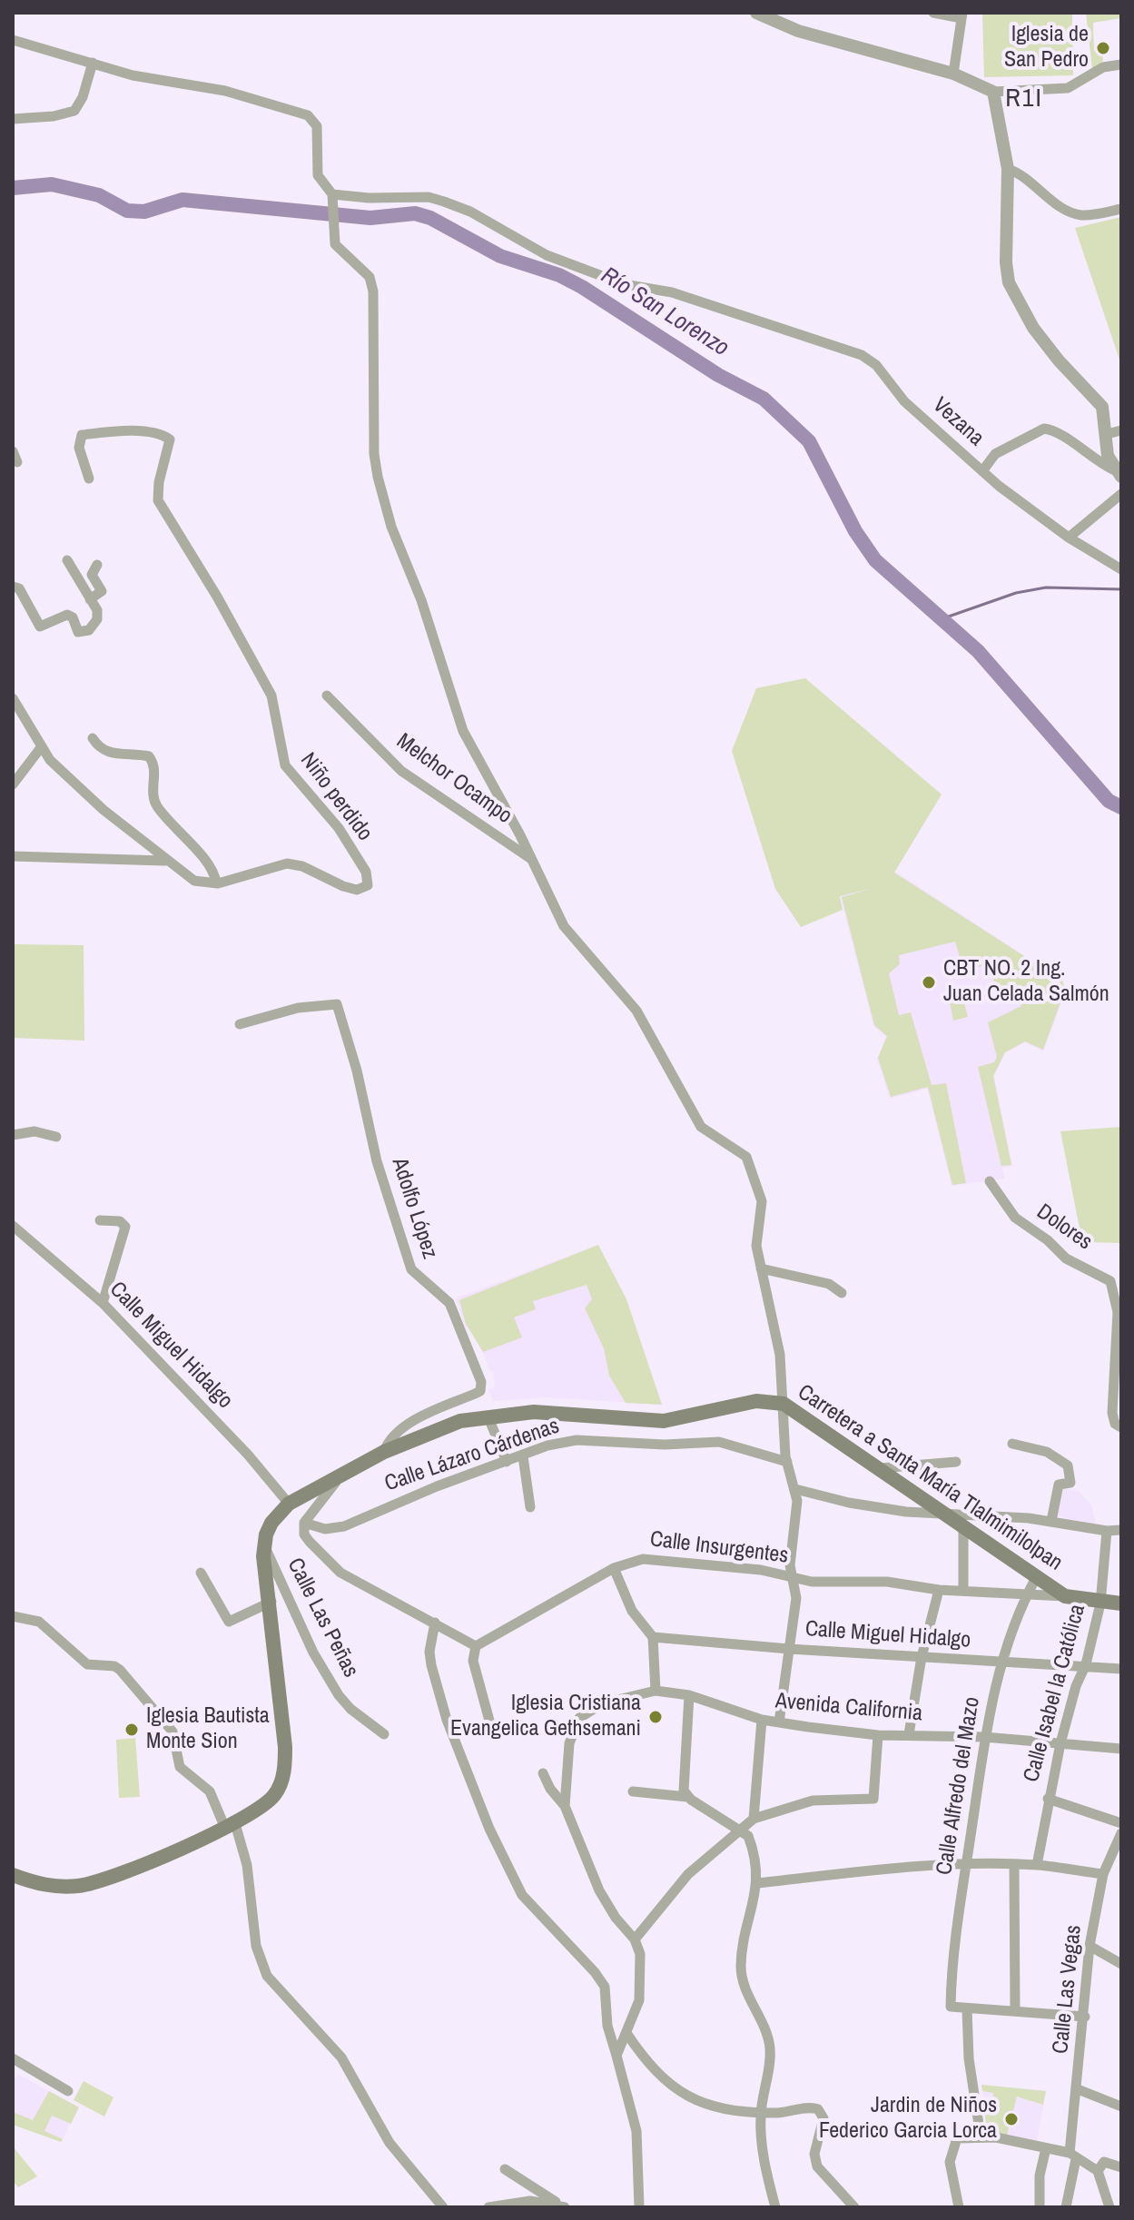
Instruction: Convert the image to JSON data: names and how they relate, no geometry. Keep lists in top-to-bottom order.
{
  "streets": {
    "main road": ["Carretera a Santa María Tlalmimilolpan", "Calle Insurgentes"],
    "street": [
      "Vezana",
      "Melchor Ocampo",
      "Niño perdido",
      "Adolfo López",
      "Dolores",
      "Calle Miguel Hidalgo",
      "Calle Lázaro Cárdenas",
      "Calle Las Peñas",
      "Calle Isabel la Católica",
      "Avenida California",
      "Calle Alfredo del Mazo",
      "Calle Las Vegas"
    ]
  },
  "crossings": [
    ["Adolfo López", "Carretera a Santa María Tlalmimilolpan"],
    ["Calle Miguel Hidalgo", "Carretera a Santa María Tlalmimilolpan"],
    ["Calle Miguel Hidalgo", "Calle Isabel la Católica"],
    ["Calle Miguel Hidalgo", "Calle Alfredo del Mazo"],
    ["Carretera a Santa María Tlalmimilolpan", "Calle Insurgentes"],
    ["Carretera a Santa María Tlalmimilolpan", "Calle Las Peñas"],
    ["Carretera a Santa María Tlalmimilolpan", "Calle Alfredo del Mazo"],
    ["Calle Insurgentes", "Calle Isabel la Católica"],
    ["Calle Insurgentes", "Calle Alfredo del Mazo"],
    ["Calle Isabel la Católica", "Avenida California"],
    ["Avenida California", "Calle Alfredo del Mazo"]
  ],
  "districts": ["R1I"],
  "water": ["Río San Lorenzo"],
  "places": [
    "Iglesia de San Pedro",
    "CBT NO. 2 Ing. Juan Celada Salmón",
    "Iglesia Cristiana Evangelica Gethsemani",
    "Iglesia Bautista Monte Sion",
    "Jardin de Niños Federico Garcia Lorca"
  ]
}
